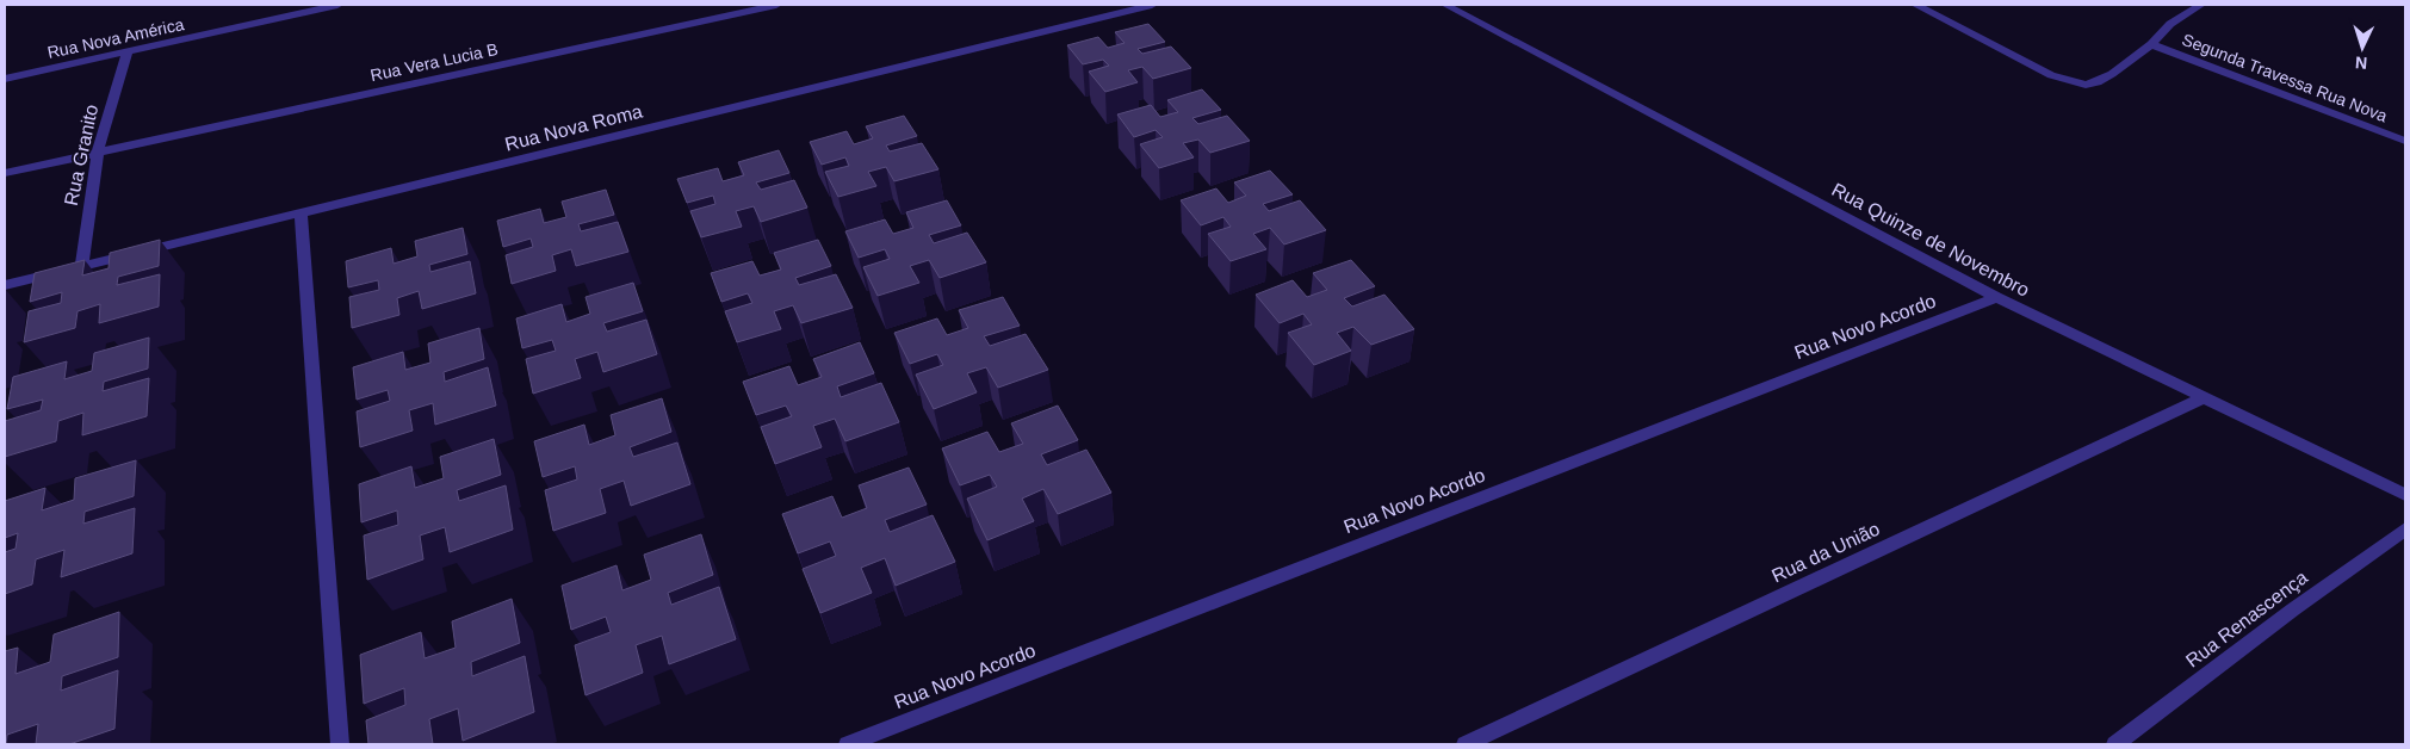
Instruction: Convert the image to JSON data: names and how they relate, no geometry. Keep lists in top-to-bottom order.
{
  "streets": {
    "street": [
      "Rua Nova América",
      "Rua Vera Lucia B",
      "Segunda Travessa Rua Nova",
      "Rua Nova Roma",
      "Rua Granito",
      "Rua Quinze de Novembro",
      "Rua Novo Acordo",
      "Rua da União",
      "Rua Renascença"
    ]
  },
  "crossings": [
    ["Rua Nova América", "Rua Granito"],
    ["Rua Vera Lucia B", "Rua Granito"],
    ["Rua Nova Roma", "Rua Granito"],
    ["Rua Quinze de Novembro", "Rua Novo Acordo"],
    ["Rua Quinze de Novembro", "Rua da União"]
  ],
  "north": "bottom"
}
